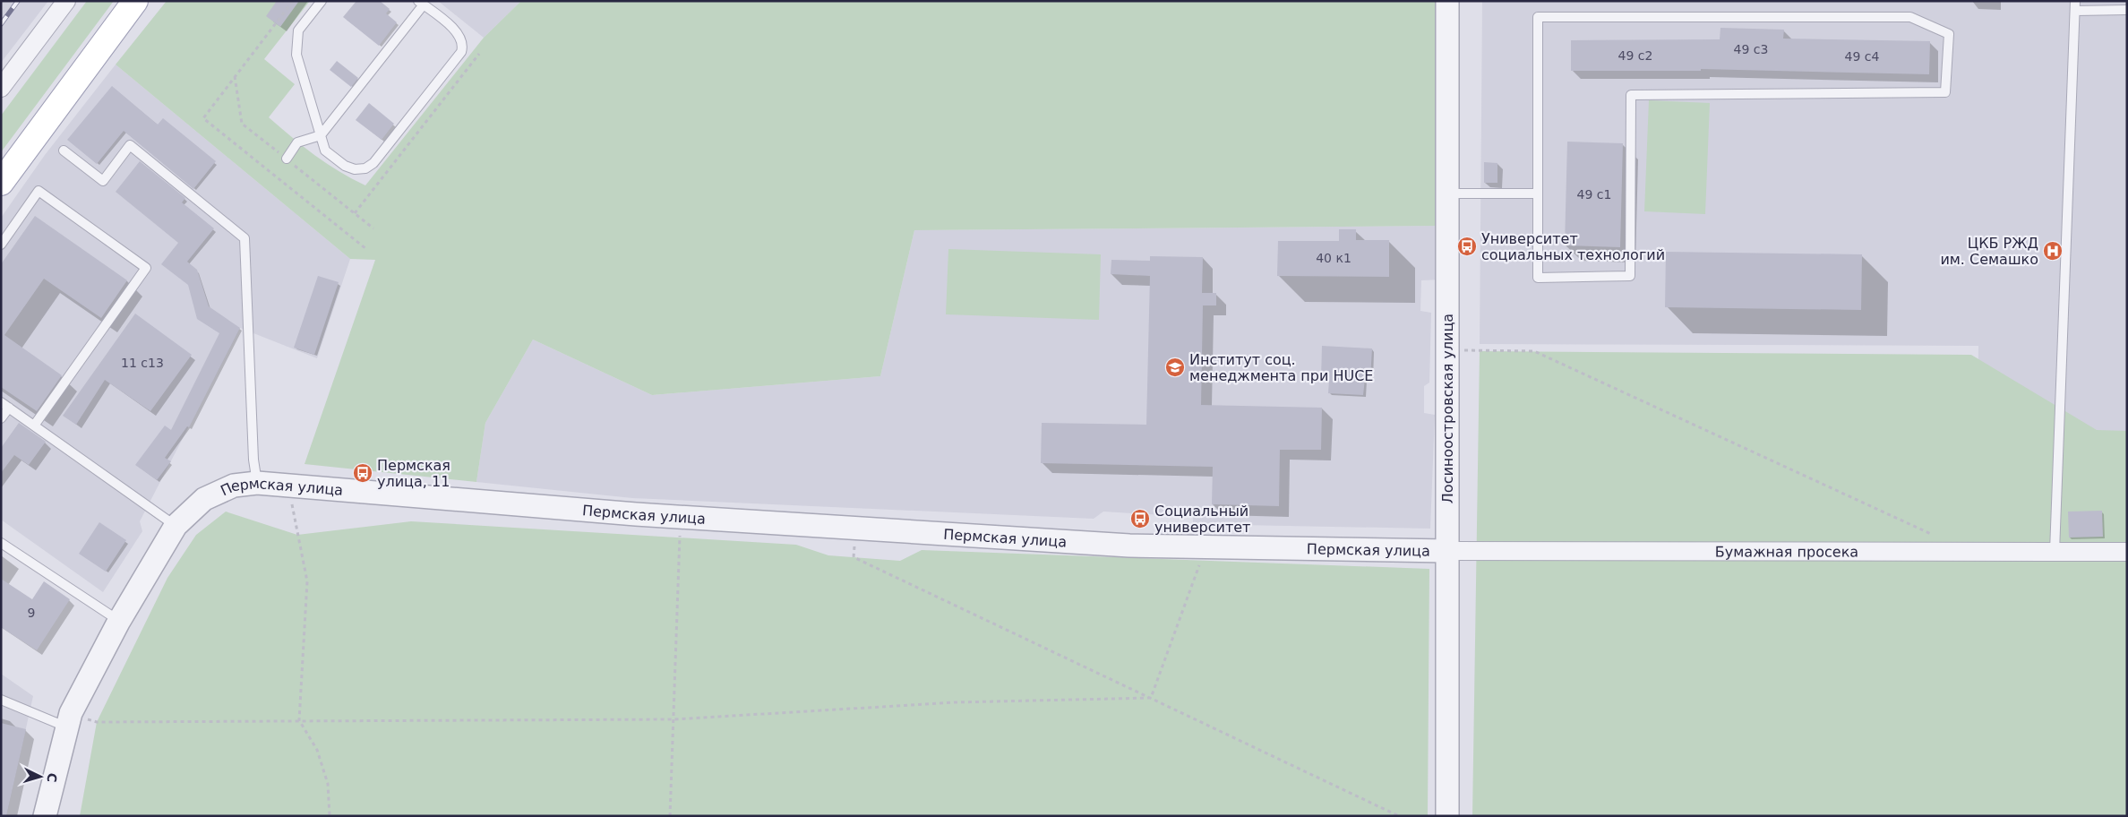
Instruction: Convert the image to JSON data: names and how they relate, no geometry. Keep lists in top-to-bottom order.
{
  "streets": {
    "street": ["Лосиноостровская улица", "Пермская улица", "Бумажная просека"]
  },
  "crossings": [
    ["Лосиноостровская улица", "Пермская улица"],
    ["Лосиноостровская улица", "Бумажная просека"],
    ["Пермская улица", "Бумажная просека"]
  ],
  "places": {
    "bus stop": ["Университет социальных технологий", "Пермская улица, 11", "Социальный университет"],
    "hospital": ["ЦКБ РЖД им. Семашко"],
    "school or university": ["Институт соц. менеджмента при HUCE"]
  },
  "house_numbers": [
    "49 с3",
    "49 с2",
    "49 с4",
    "49 с1",
    "40 к1",
    "11 с13",
    "9"
  ],
  "north": "right"
}
